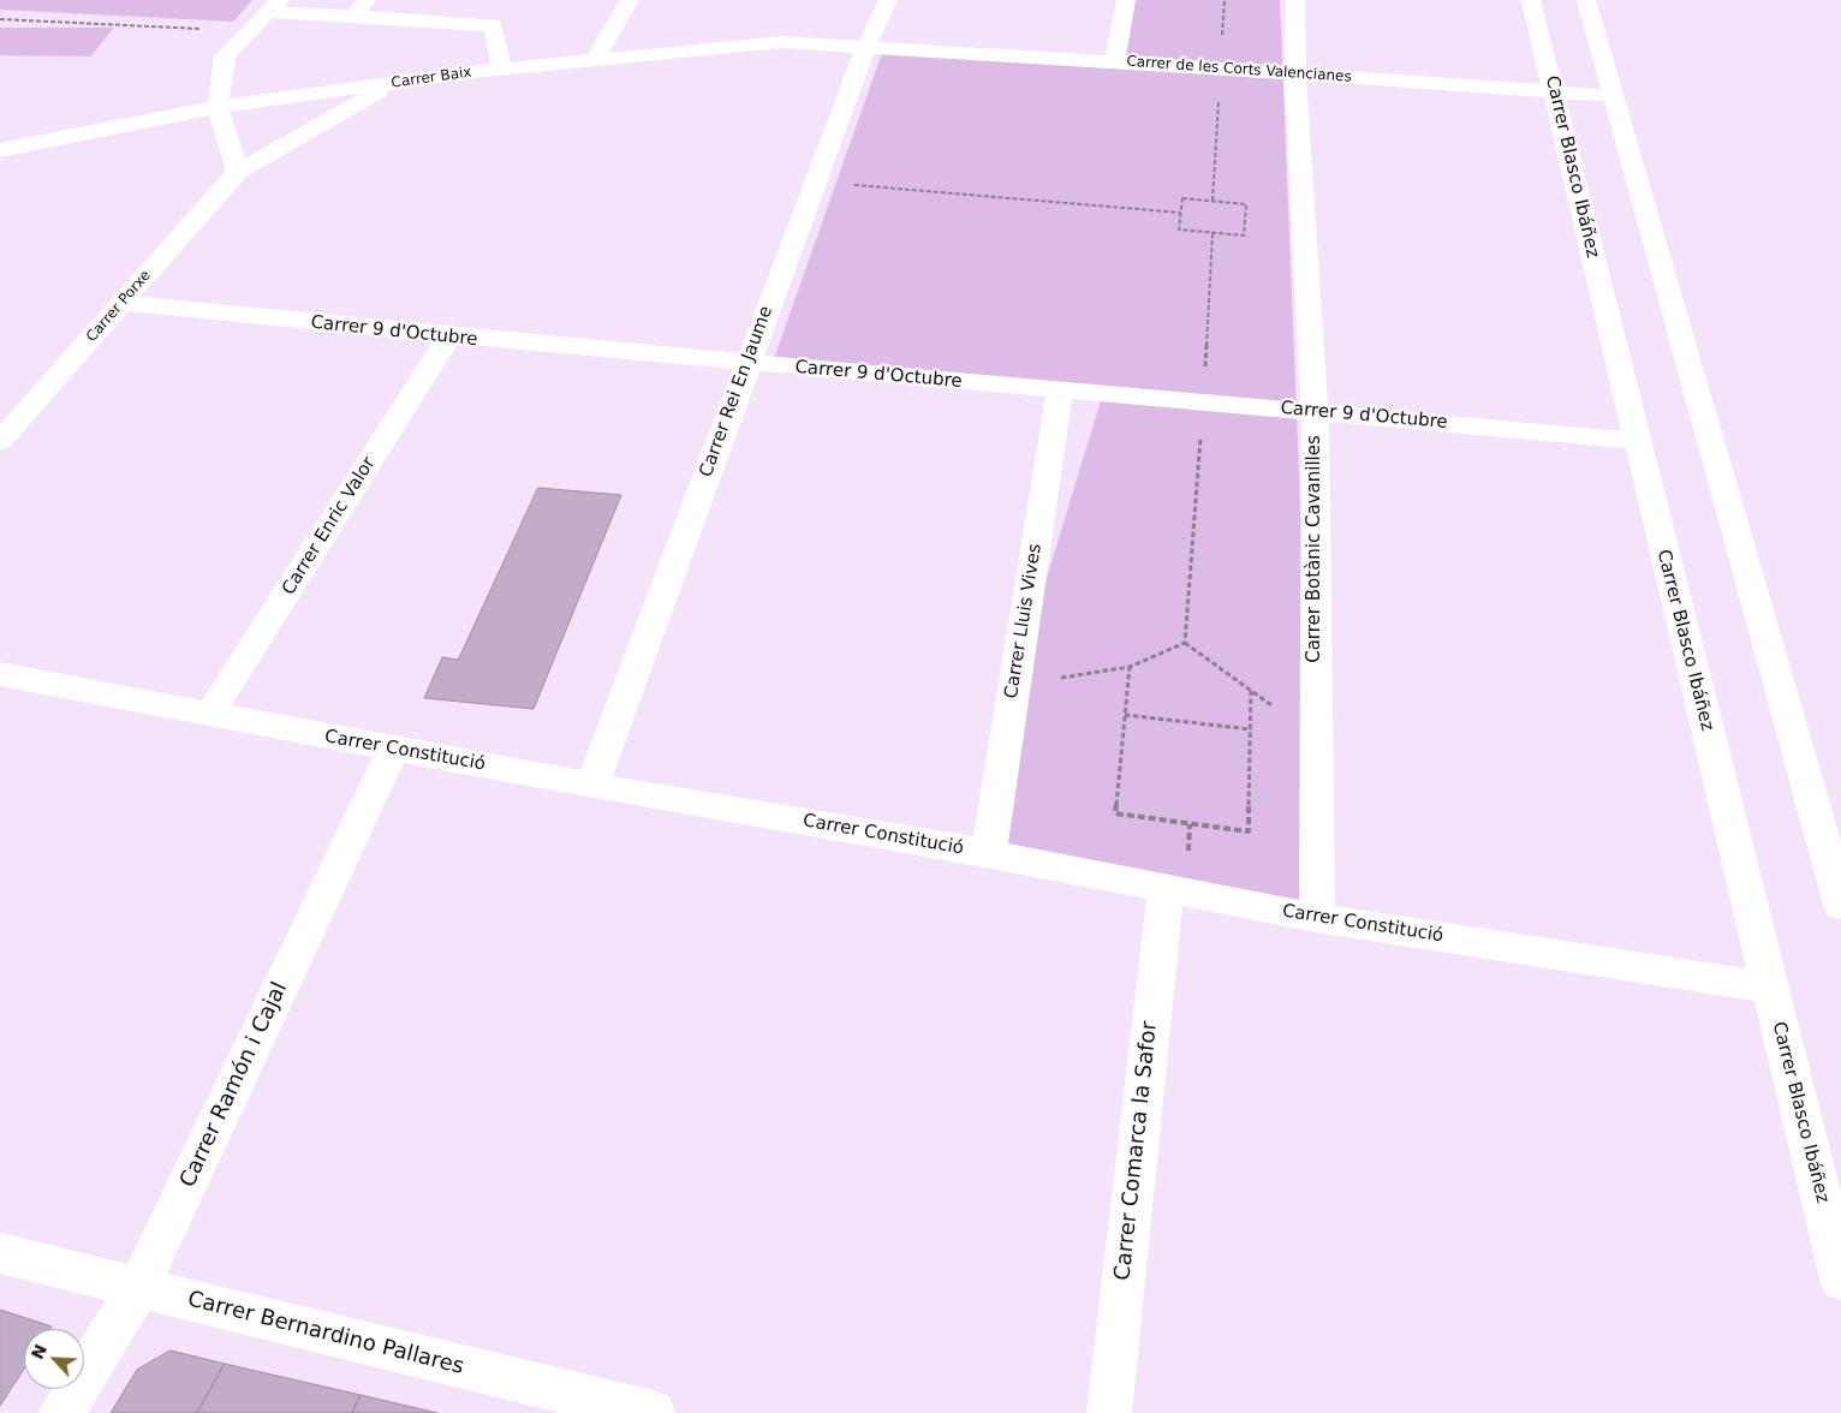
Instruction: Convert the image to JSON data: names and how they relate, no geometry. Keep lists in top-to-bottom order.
{
  "streets": {
    "street": [
      "Carrer de les Corts Valencianes",
      "Carrer Baix",
      "Carrer Blasco Ibáñez",
      "Carrer Porxe",
      "Carrer 9 d'Octubre",
      "Carrer Rei En Jaume",
      "Carrer Enric Valor",
      "Carrer Botànic Cavanilles",
      "Carrer Lluis Vives",
      "Carrer Constitució",
      "Carrer Ramón i Cajal",
      "Carrer Comarca la Safor",
      "Carrer Bernardino Pallares"
    ]
  },
  "crossings": [
    ["Carrer de les Corts Valencianes", "Carrer Baix"],
    ["Carrer de les Corts Valencianes", "Carrer Blasco Ibáñez"],
    ["Carrer de les Corts Valencianes", "Carrer Rei En Jaume"],
    ["Carrer de les Corts Valencianes", "Carrer Botànic Cavanilles"],
    ["Carrer Baix", "Carrer Porxe"],
    ["Carrer Baix", "Carrer Rei En Jaume"],
    ["Carrer Blasco Ibáñez", "Carrer 9 d'Octubre"],
    ["Carrer Blasco Ibáñez", "Carrer Constitució"],
    ["Carrer Porxe", "Carrer 9 d'Octubre"],
    ["Carrer 9 d'Octubre", "Carrer Rei En Jaume"],
    ["Carrer 9 d'Octubre", "Carrer Enric Valor"],
    ["Carrer 9 d'Octubre", "Carrer Botànic Cavanilles"],
    ["Carrer 9 d'Octubre", "Carrer Lluis Vives"],
    ["Carrer Rei En Jaume", "Carrer Constitució"],
    ["Carrer Enric Valor", "Carrer Constitució"],
    ["Carrer Botànic Cavanilles", "Carrer Constitució"],
    ["Carrer Lluis Vives", "Carrer Constitució"],
    ["Carrer Constitució", "Carrer Ramón i Cajal"],
    ["Carrer Constitució", "Carrer Comarca la Safor"],
    ["Carrer Ramón i Cajal", "Carrer Bernardino Pallares"]
  ],
  "north": "top left"
}
